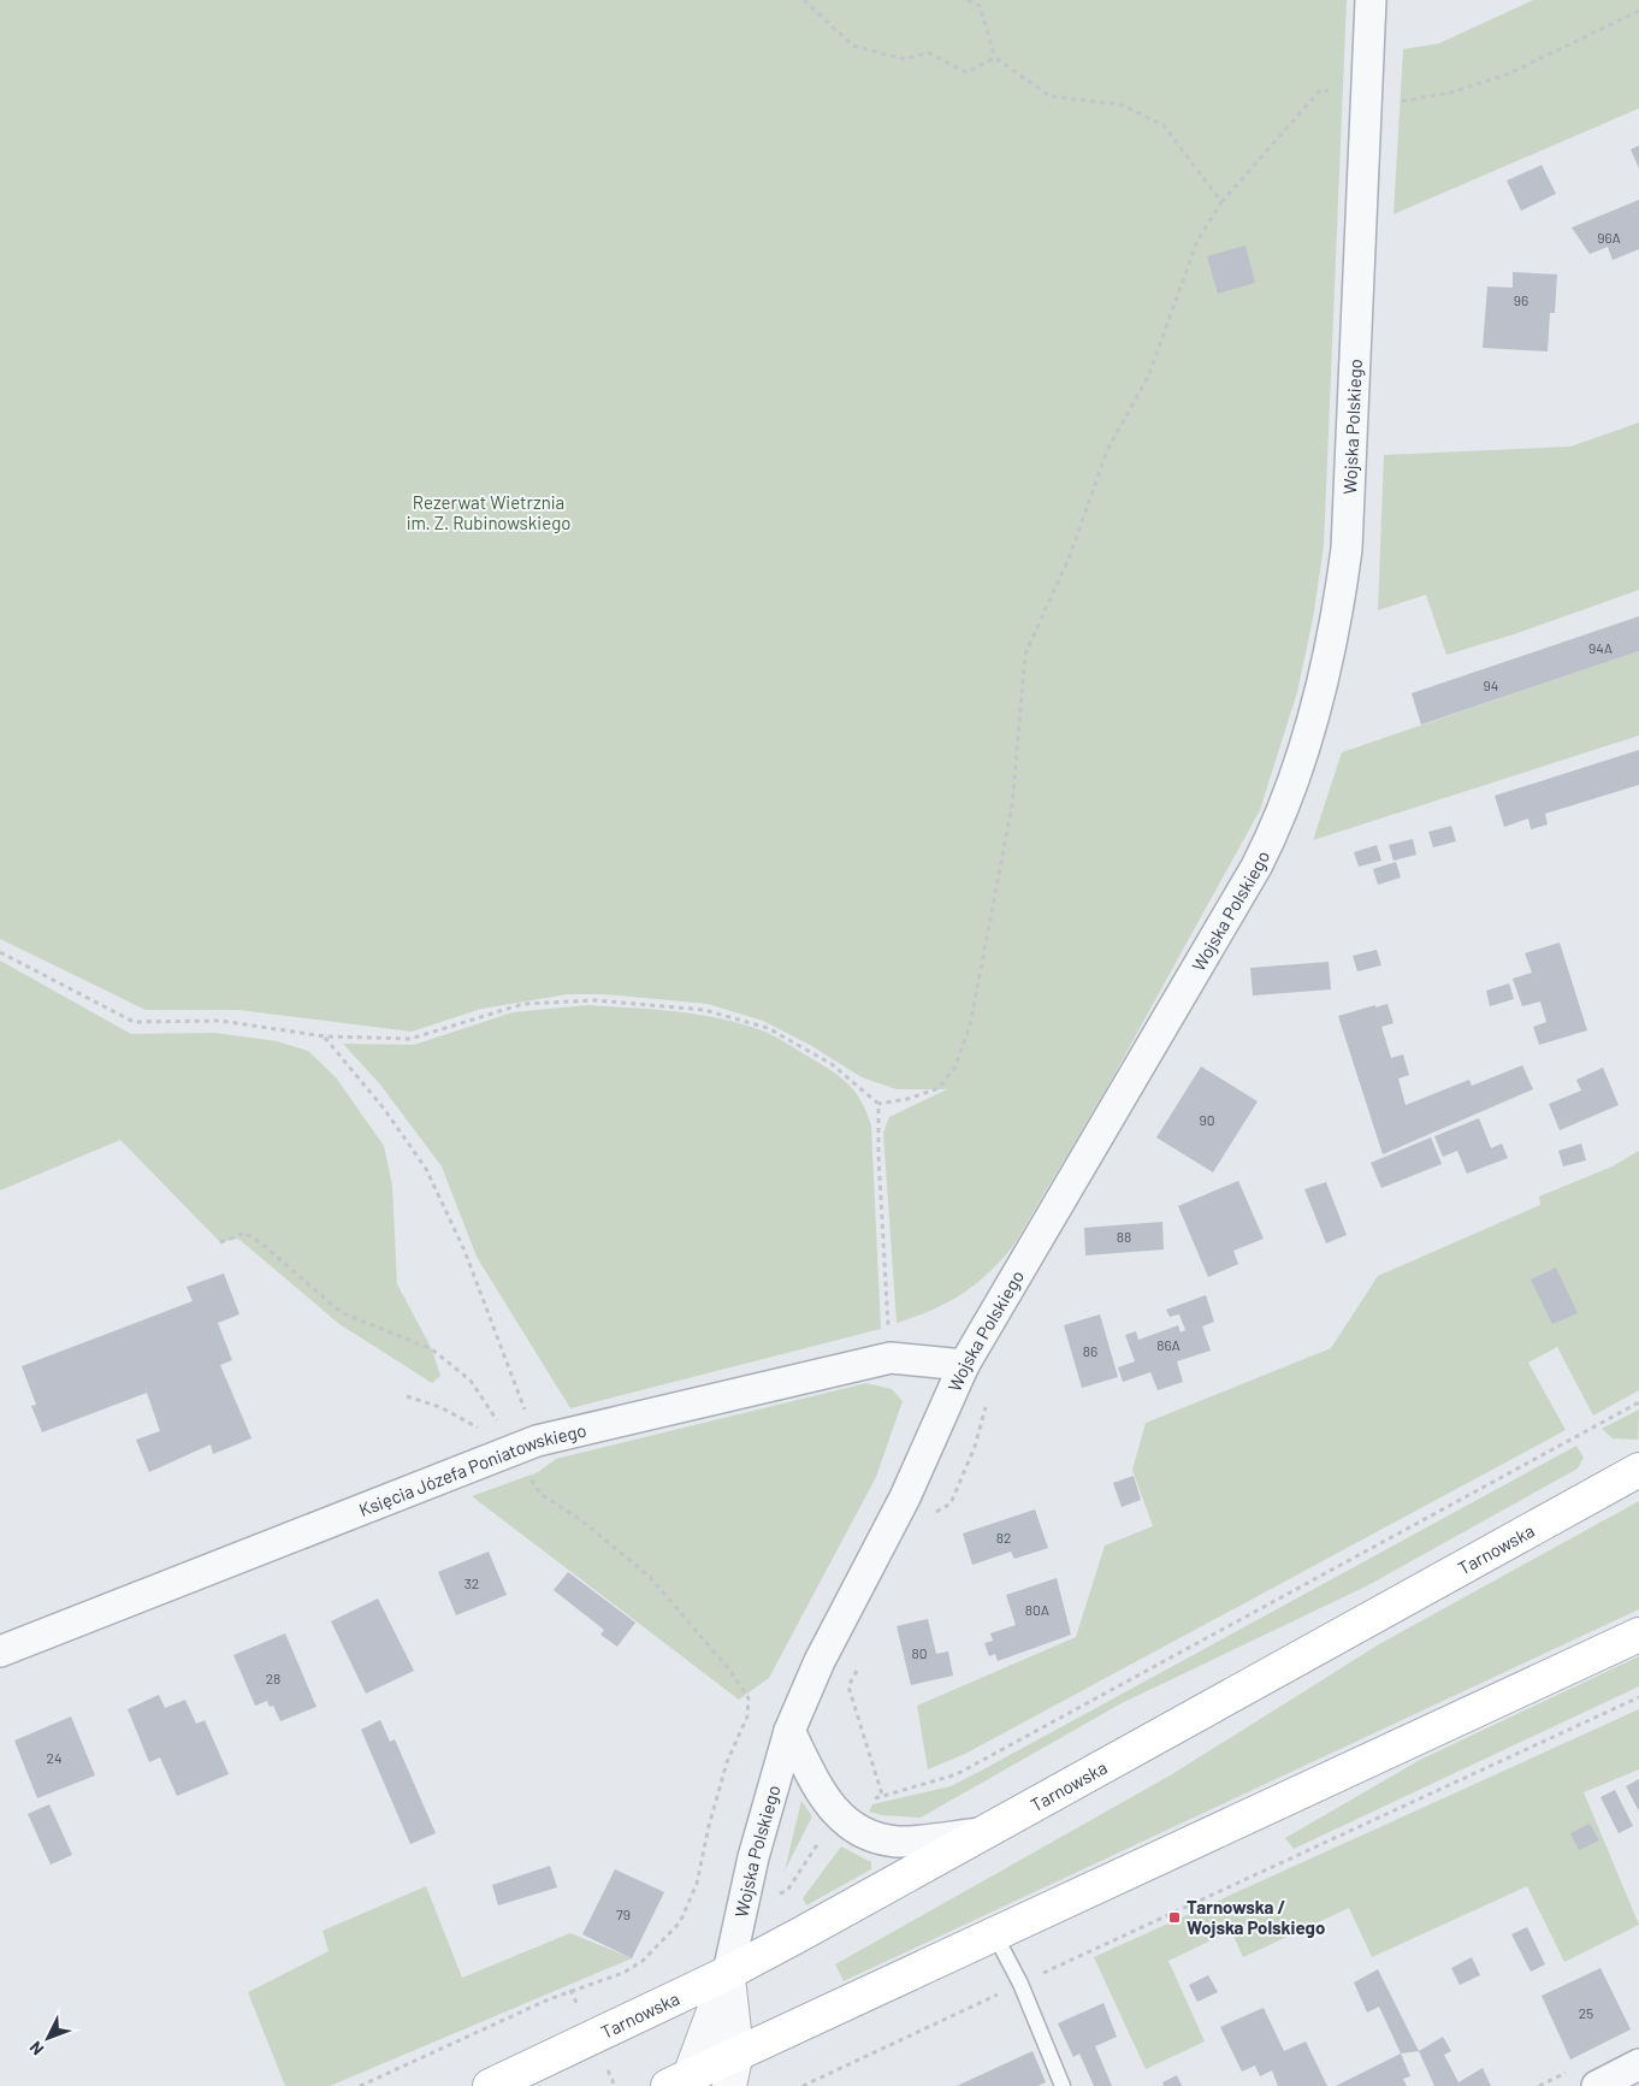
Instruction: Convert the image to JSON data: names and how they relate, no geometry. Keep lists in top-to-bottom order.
{
  "streets": {
    "main road": ["Tarnowska"],
    "street": ["Wojska Polskiego", "Księcia Józefa Poniatowskiego"]
  },
  "crossings": [
    ["Wojska Polskiego", "Księcia Józefa Poniatowskiego"],
    ["Wojska Polskiego", "Tarnowska"]
  ],
  "parks": ["Rezerwat Wietrznia im. Z. Rubinowskiego"],
  "places": {
    "transit": ["Tarnowska / Wojska Polskiego"]
  },
  "house_numbers": [
    "96A",
    "96",
    "94A",
    "94",
    "90",
    "88",
    "86A",
    "86",
    "82",
    "32",
    "80A",
    "80",
    "28",
    "24",
    "79",
    "25"
  ],
  "north": "bottom left"
}
